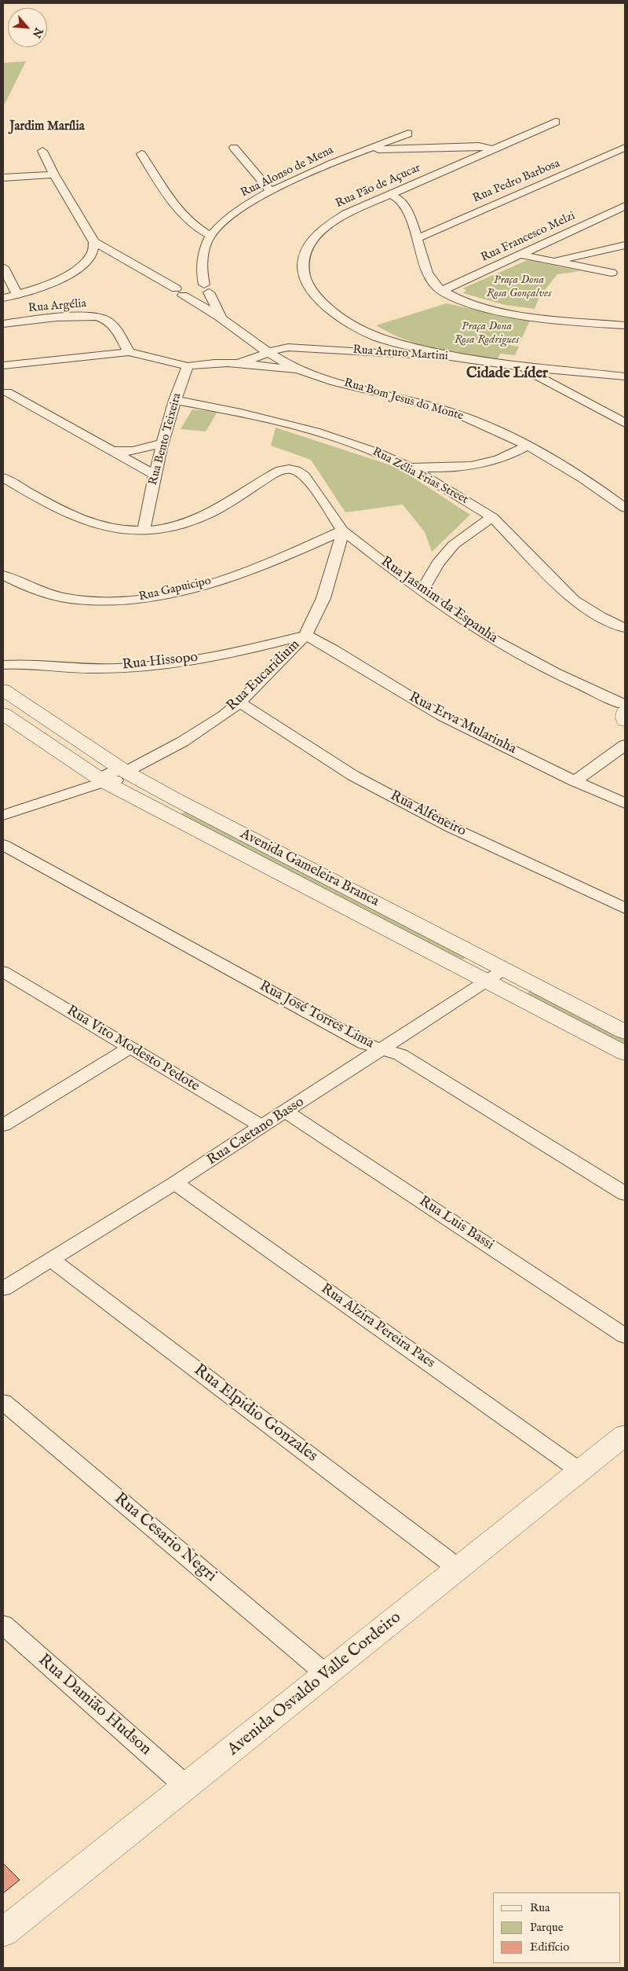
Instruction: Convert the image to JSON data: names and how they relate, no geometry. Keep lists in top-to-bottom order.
{
  "streets": {
    "main road": ["Avenida Gameleira Branca", "Avenida Osvaldo Valle Cordeiro"],
    "street": [
      "Rua Alonso de Mena",
      "Rua Pedro Barbosa",
      "Rua Pão de Açucar",
      "Rua Francesco Melzi",
      "Rua Argélia",
      "Rua Arturo Martini",
      "Rua Bom Jesus do Monte",
      "Rua Bento Teixeira",
      "Rua Zélia Frias Street",
      "Rua Gapuicipo",
      "Rua Jasmim da Espanha",
      "Rua Hissopo",
      "Rua Eucaridium",
      "Rua Erva Mularinha",
      "Rua Alfeneiro",
      "Rua José Torres Lima",
      "Rua Vito Modesto Pedote",
      "Rua Caetano Basso",
      "Rua Luis Bassi",
      "Rua Alzira Pereira Paes",
      "Rua Elpidio Gonzales",
      "Rua Cesario Negri",
      "Rua Damião Hudson"
    ]
  },
  "crossings": [
    ["Rua Alonso de Mena", "Rua Bom Jesus do Monte"],
    ["Rua Pão de Açucar", "Rua Arturo Martini"],
    ["Rua Arturo Martini", "Rua Bom Jesus do Monte"],
    ["Rua Bento Teixeira", "Rua Zélia Frias Street"],
    ["Rua Bento Teixeira", "Rua Jasmim da Espanha"],
    ["Rua Gapuicipo", "Rua Jasmim da Espanha"],
    ["Rua Gapuicipo", "Rua Eucaridium"],
    ["Rua Jasmim da Espanha", "Rua Eucaridium"],
    ["Rua Hissopo", "Rua Eucaridium"],
    ["Rua Hissopo", "Rua Erva Mularinha"],
    ["Rua Eucaridium", "Rua Erva Mularinha"],
    ["Rua Eucaridium", "Rua Alfeneiro"],
    ["Rua Eucaridium", "Avenida Gameleira Branca"],
    ["Avenida Gameleira Branca", "Rua Caetano Basso"],
    ["Rua José Torres Lima", "Rua Caetano Basso"],
    ["Rua Vito Modesto Pedote", "Rua Caetano Basso"],
    ["Rua Caetano Basso", "Rua Luis Bassi"],
    ["Rua Caetano Basso", "Rua Alzira Pereira Paes"],
    ["Rua Caetano Basso", "Rua Elpidio Gonzales"],
    ["Rua Alzira Pereira Paes", "Avenida Osvaldo Valle Cordeiro"],
    ["Rua Elpidio Gonzales", "Avenida Osvaldo Valle Cordeiro"],
    ["Rua Cesario Negri", "Avenida Osvaldo Valle Cordeiro"],
    ["Avenida Osvaldo Valle Cordeiro", "Rua Damião Hudson"]
  ],
  "districts": ["Jardim Marília", "Cidade Líder"],
  "parks": ["Praça Dona Rosa Gonçalves", "Praça Dona Rosa Rodrigues"],
  "legend": ["Rua", "Parque", "Edifício"],
  "north": "bottom right"
}
